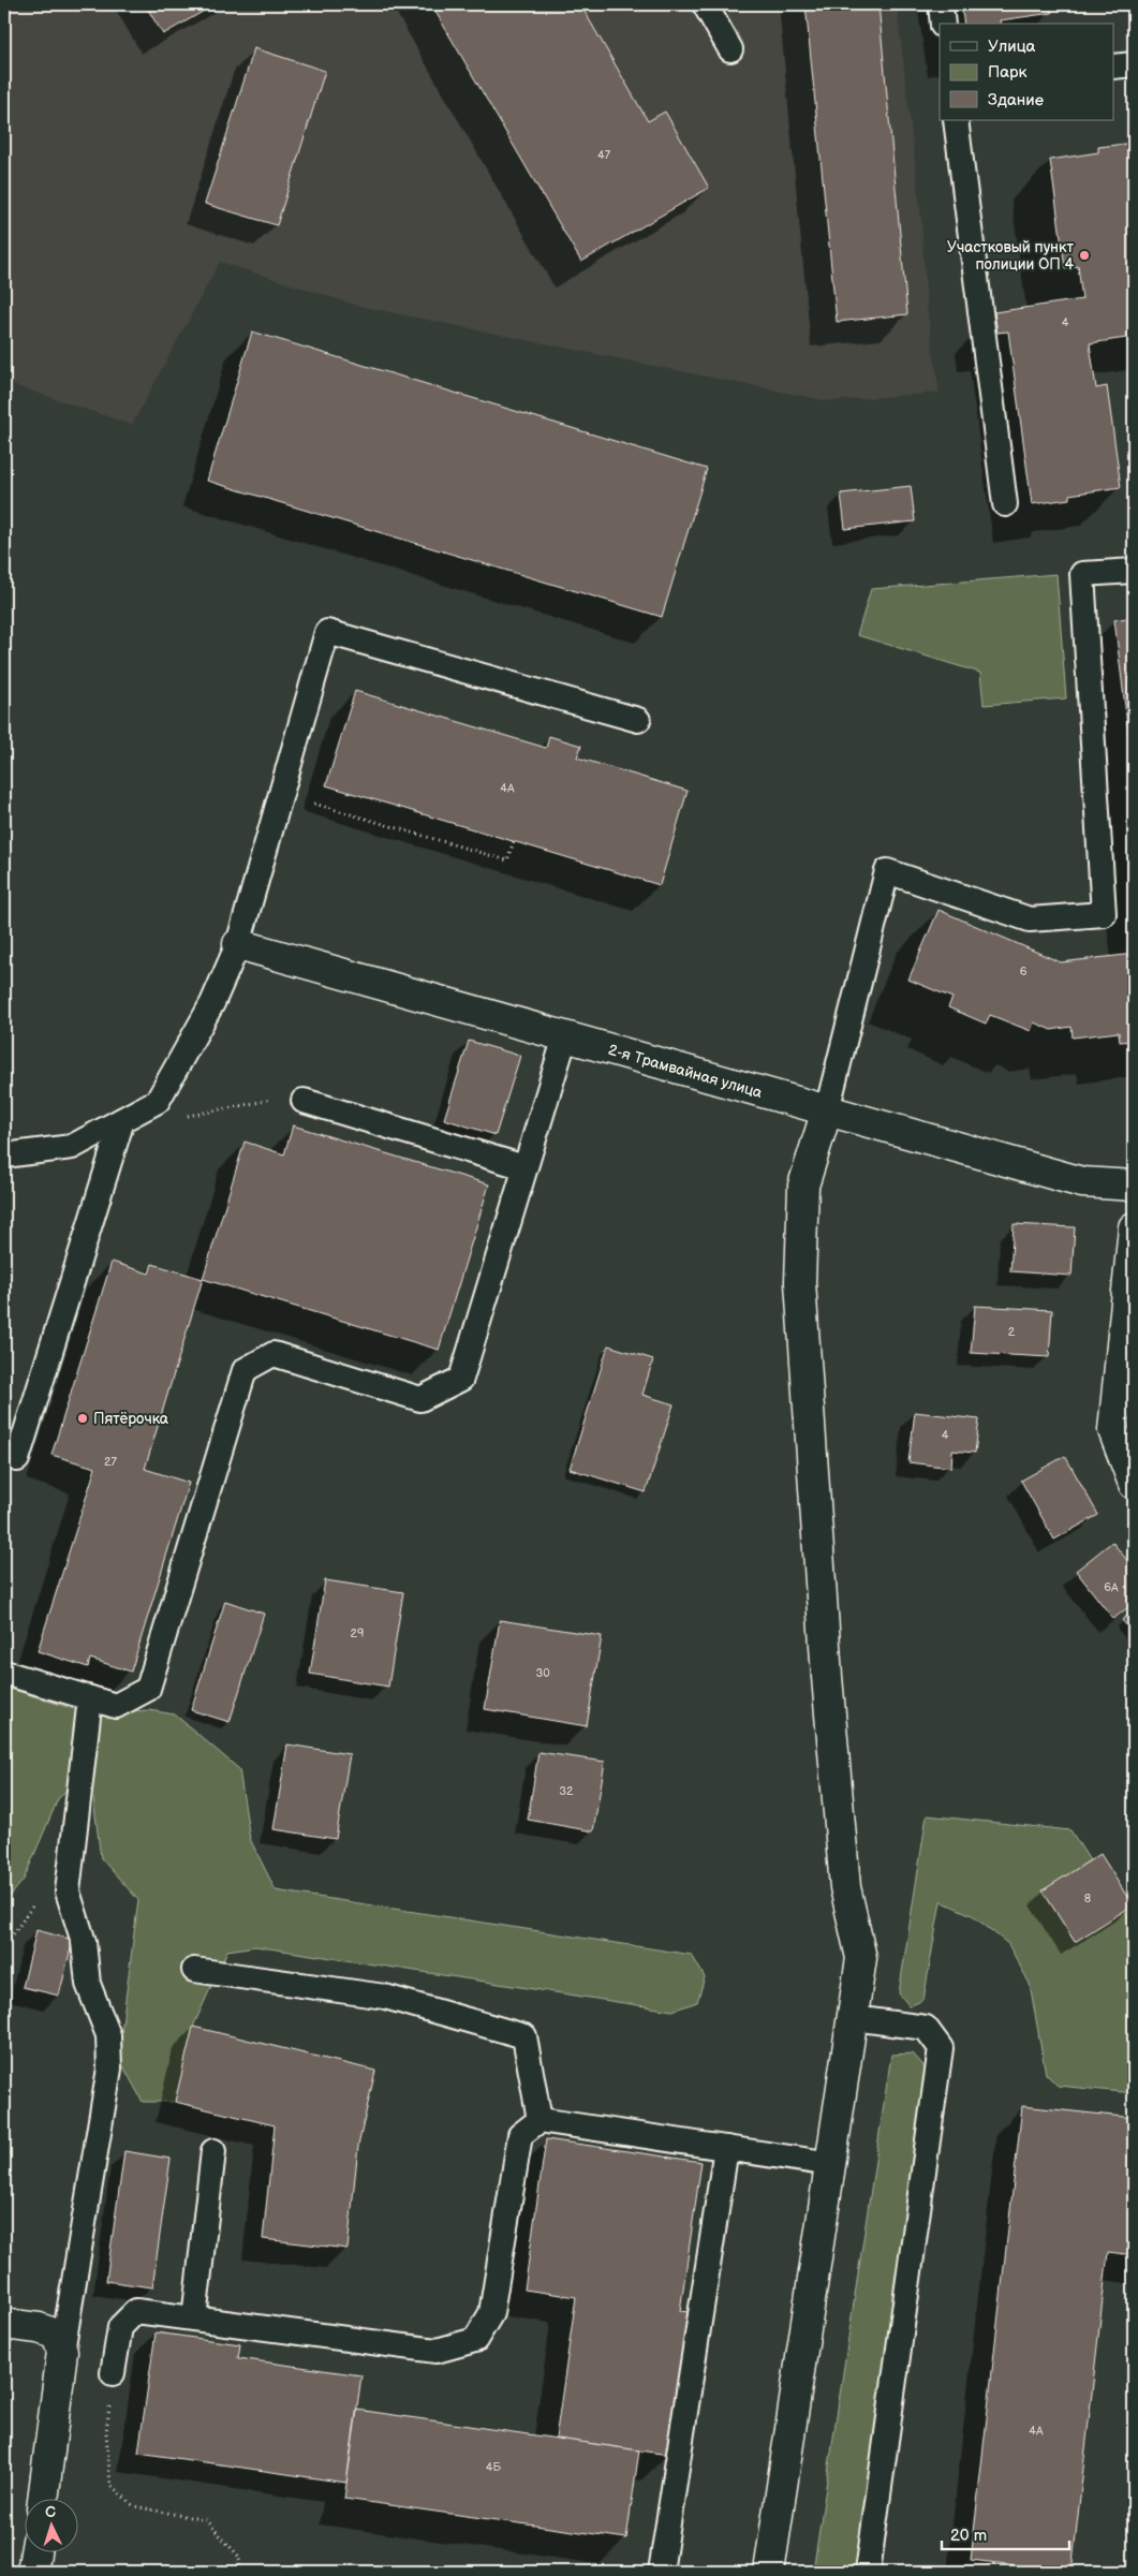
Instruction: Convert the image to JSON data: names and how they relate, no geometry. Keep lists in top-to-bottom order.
{
  "streets": {
    "street": ["2-я Трамвайная улица"]
  },
  "places": ["Участковый пункт полиции ОП 4", "Пятёрочка"],
  "house_numbers": [
    "47",
    "4",
    "4А",
    "6",
    "2",
    "4",
    "27",
    "6А",
    "29",
    "30",
    "32",
    "8",
    "4А",
    "4Б"
  ],
  "legend": ["Улица", "Парк", "Здание"],
  "scale_bar": "20 m",
  "north": "top"
}
